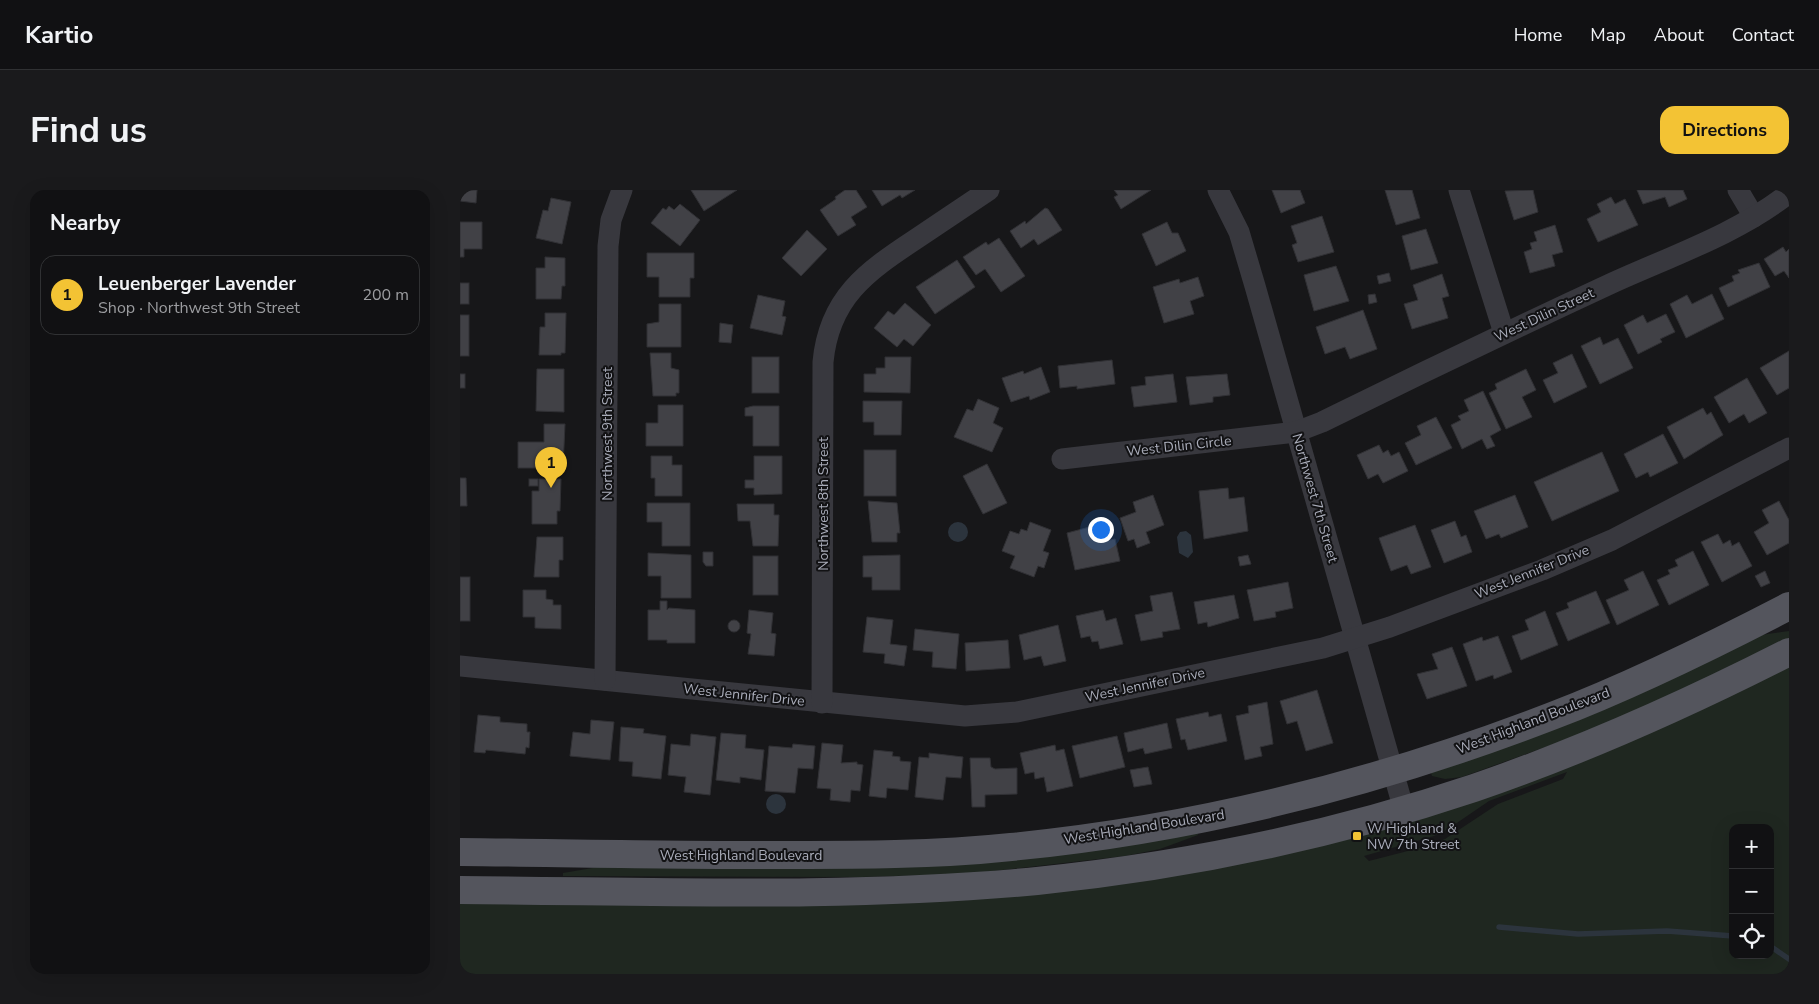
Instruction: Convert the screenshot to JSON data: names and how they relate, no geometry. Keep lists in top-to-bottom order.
{
  "streets": {
    "main road": ["West Highland Boulevard"],
    "street": [
      "West Dilin Street",
      "Northwest 9th Street",
      "West Dilin Circle",
      "Northwest 7th Street",
      "Northwest 8th Street",
      "West Jennifer Drive"
    ]
  },
  "crossings": [
    ["West Dilin Street", "West Dilin Circle"],
    ["West Dilin Street", "Northwest 7th Street"],
    ["Northwest 9th Street", "West Jennifer Drive"],
    ["West Dilin Circle", "Northwest 7th Street"],
    ["Northwest 7th Street", "West Jennifer Drive"],
    ["Northwest 7th Street", "West Highland Boulevard"],
    ["Northwest 8th Street", "West Jennifer Drive"]
  ],
  "places": {
    "transit": ["W Highland & NW 7th Street"]
  },
  "page": {
    "header": "Kartio",
    "nav": [
      "Home",
      "Map",
      "About",
      "Contact"
    ],
    "buttons": "Directions",
    "title": "Find us",
    "heading": "Nearby",
    "list": [
      {
        "mark": "1",
        "name": "Leuenberger Lavender",
        "note": "Shop · Northwest 9th Street",
        "value": "200 m"
      }
    ],
    "pins": "1",
    "map_buttons": ["+", "−"]
  }
}
